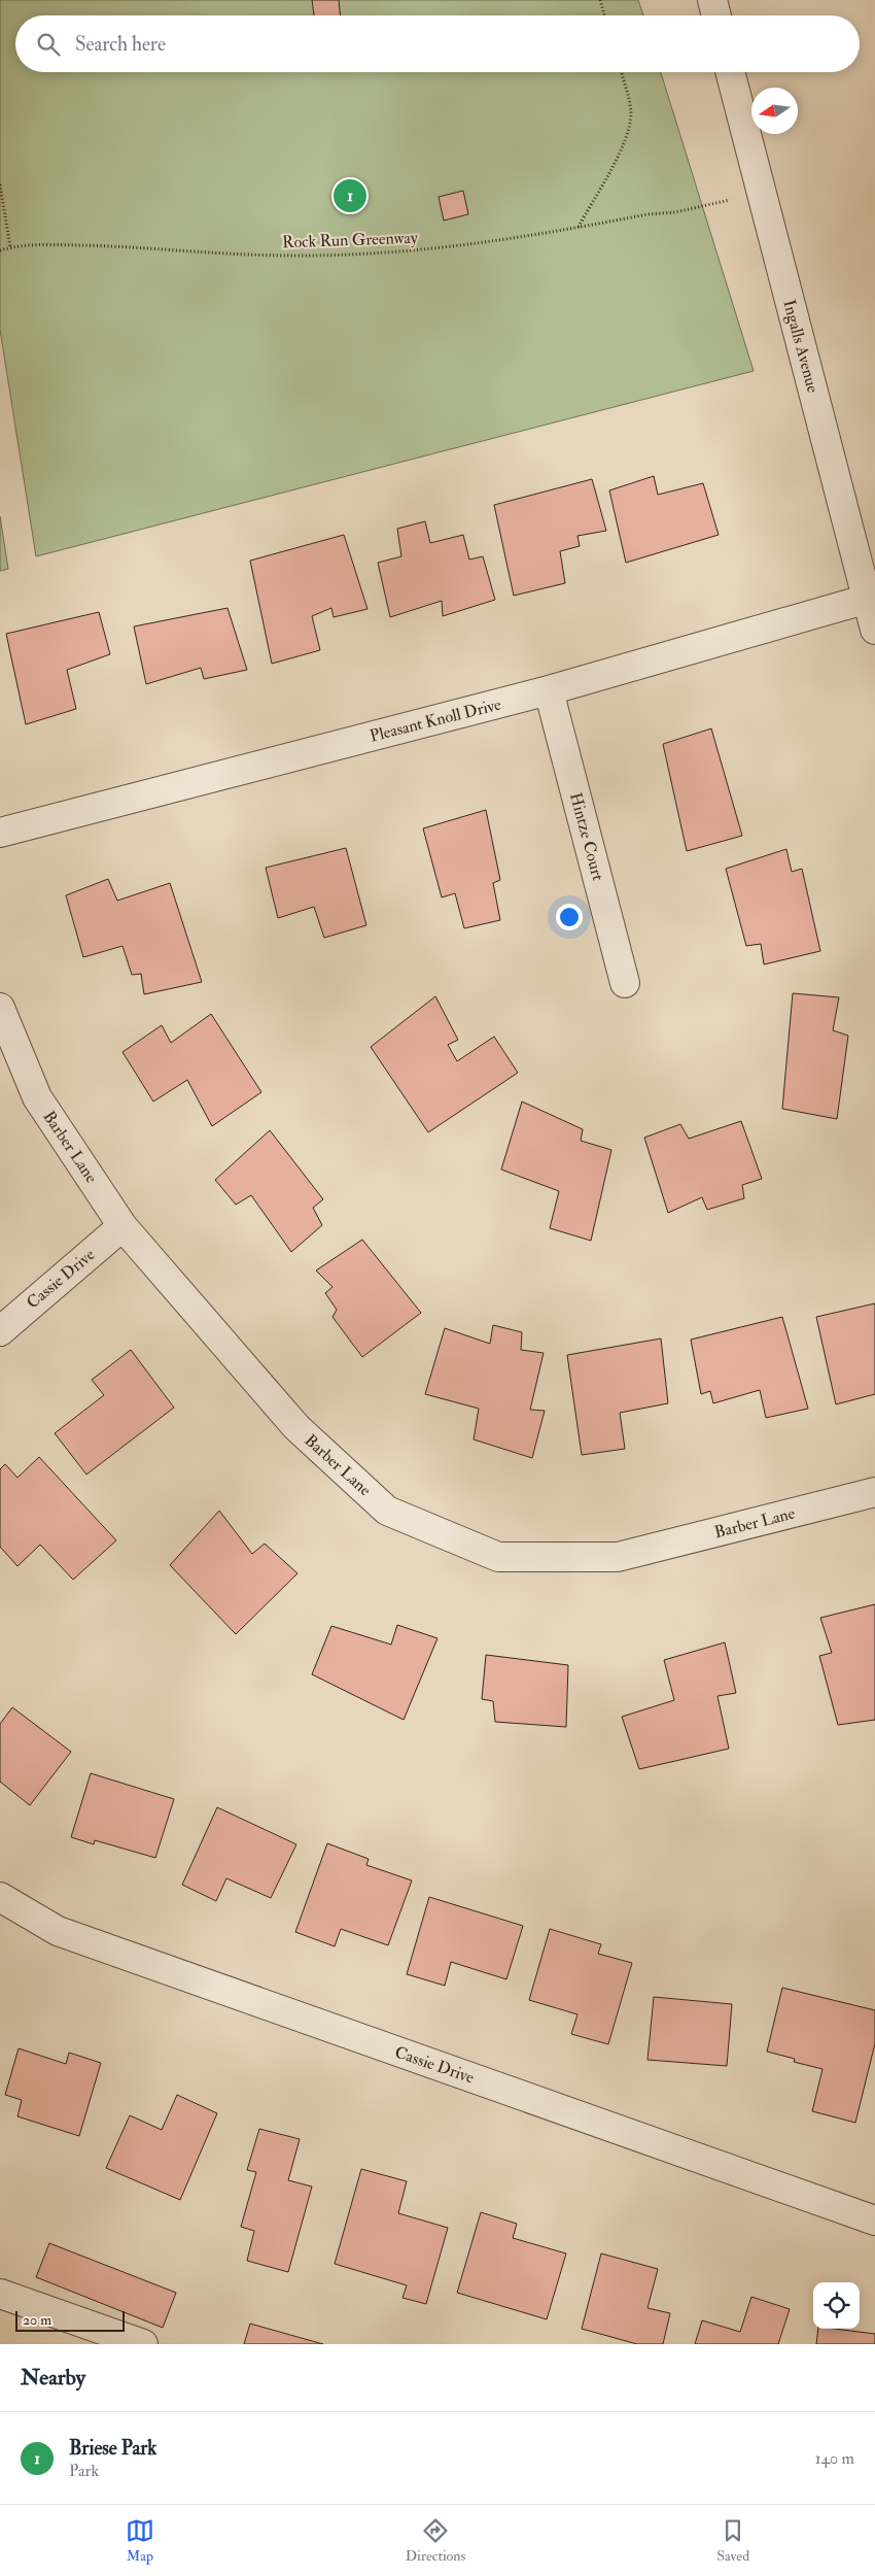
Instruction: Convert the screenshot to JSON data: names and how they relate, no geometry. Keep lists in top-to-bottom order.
{
  "streets": {
    "street": [
      "Ingalls Avenue",
      "Pleasant Knoll Drive",
      "Hintze Court",
      "Barber Lane",
      "Cassie Drive"
    ],
    "path": ["Rock Run Greenway"]
  },
  "crossings": [
    ["Ingalls Avenue", "Pleasant Knoll Drive"],
    ["Pleasant Knoll Drive", "Hintze Court"],
    ["Barber Lane", "Cassie Drive"]
  ],
  "scale_bar": "20 m",
  "north": "left",
  "page": {
    "search": "Search here",
    "pins": "1",
    "scale": "20 m",
    "heading": "Nearby",
    "list": [
      {
        "mark": "1",
        "name": "Briese Park",
        "note": "Park",
        "value": "140 m"
      }
    ],
    "nav": ["Map", "Directions", "Saved"]
  }
}
